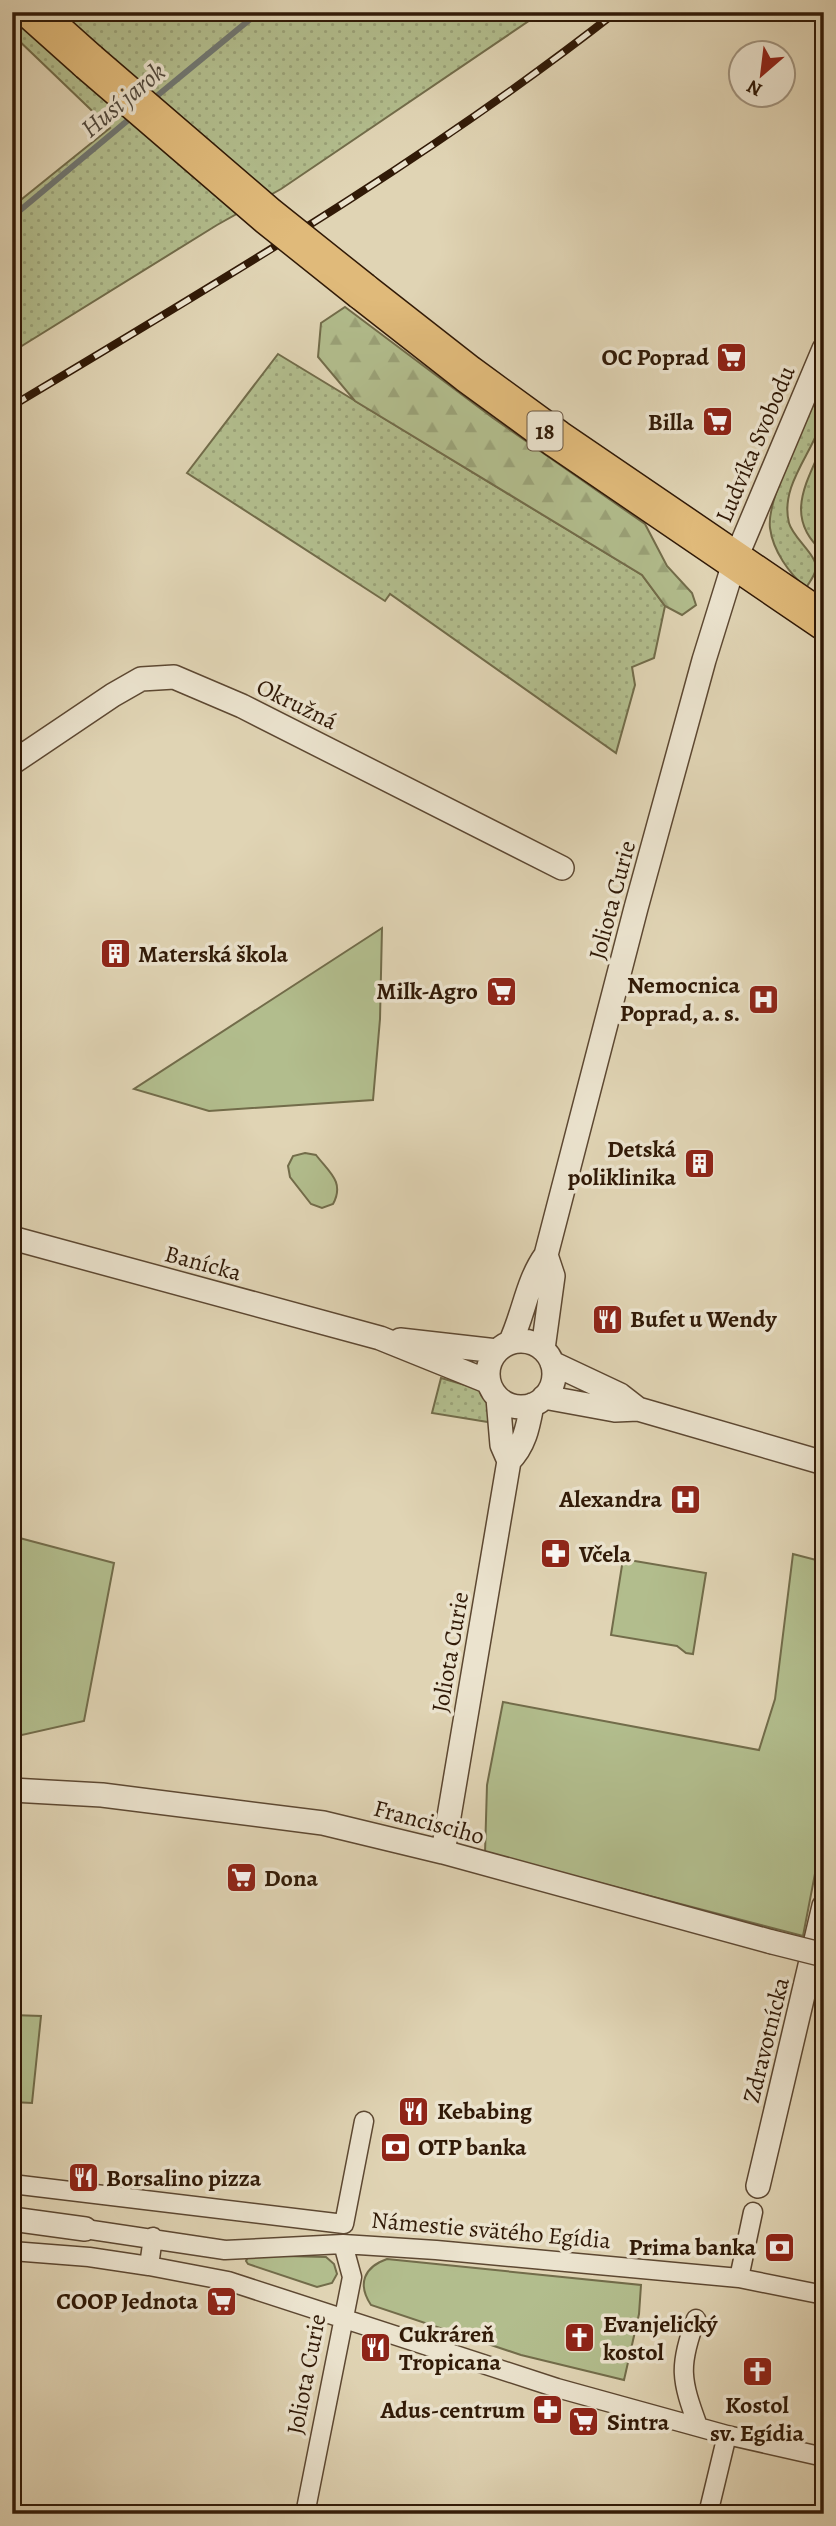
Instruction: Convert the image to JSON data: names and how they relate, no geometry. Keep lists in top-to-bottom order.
{
  "streets": {
    "main road": ["18"],
    "street": [
      "Ludvíka Svobodu",
      "Okružná",
      "Joliota Curie",
      "Banícka",
      "Francisciho",
      "Zdravotnícka",
      "Námestie svätého Egídia"
    ]
  },
  "crossings": [
    ["18", "Ludvíka Svobodu"],
    ["18", "Joliota Curie"],
    ["Ludvíka Svobodu", "Joliota Curie"],
    ["Joliota Curie", "Banícka"],
    ["Joliota Curie", "Francisciho"],
    ["Joliota Curie", "Námestie svätého Egídia"]
  ],
  "water": ["Husí jarok"],
  "places": {
    "supermarket": [
      "OC Poprad",
      "Billa",
      "Milk-Agro",
      "Dona",
      "COOP Jednota",
      "Sintra"
    ],
    "building": ["Materská škola", "Detská poliklinika"],
    "hospital": ["Nemocnica Poprad, a. s.", "Alexandra"],
    "restaurant": [
      "Bufet u Wendy",
      "Kebabing",
      "Borsalino pizza",
      "Cukráreň Tropicana"
    ],
    "pharmacy": ["Včela", "Adus-centrum"],
    "bank": ["OTP banka", "Prima banka"],
    "church": ["Evanjelický kostol", "Kostol sv. Egídia"]
  },
  "north": "bottom left"
}
